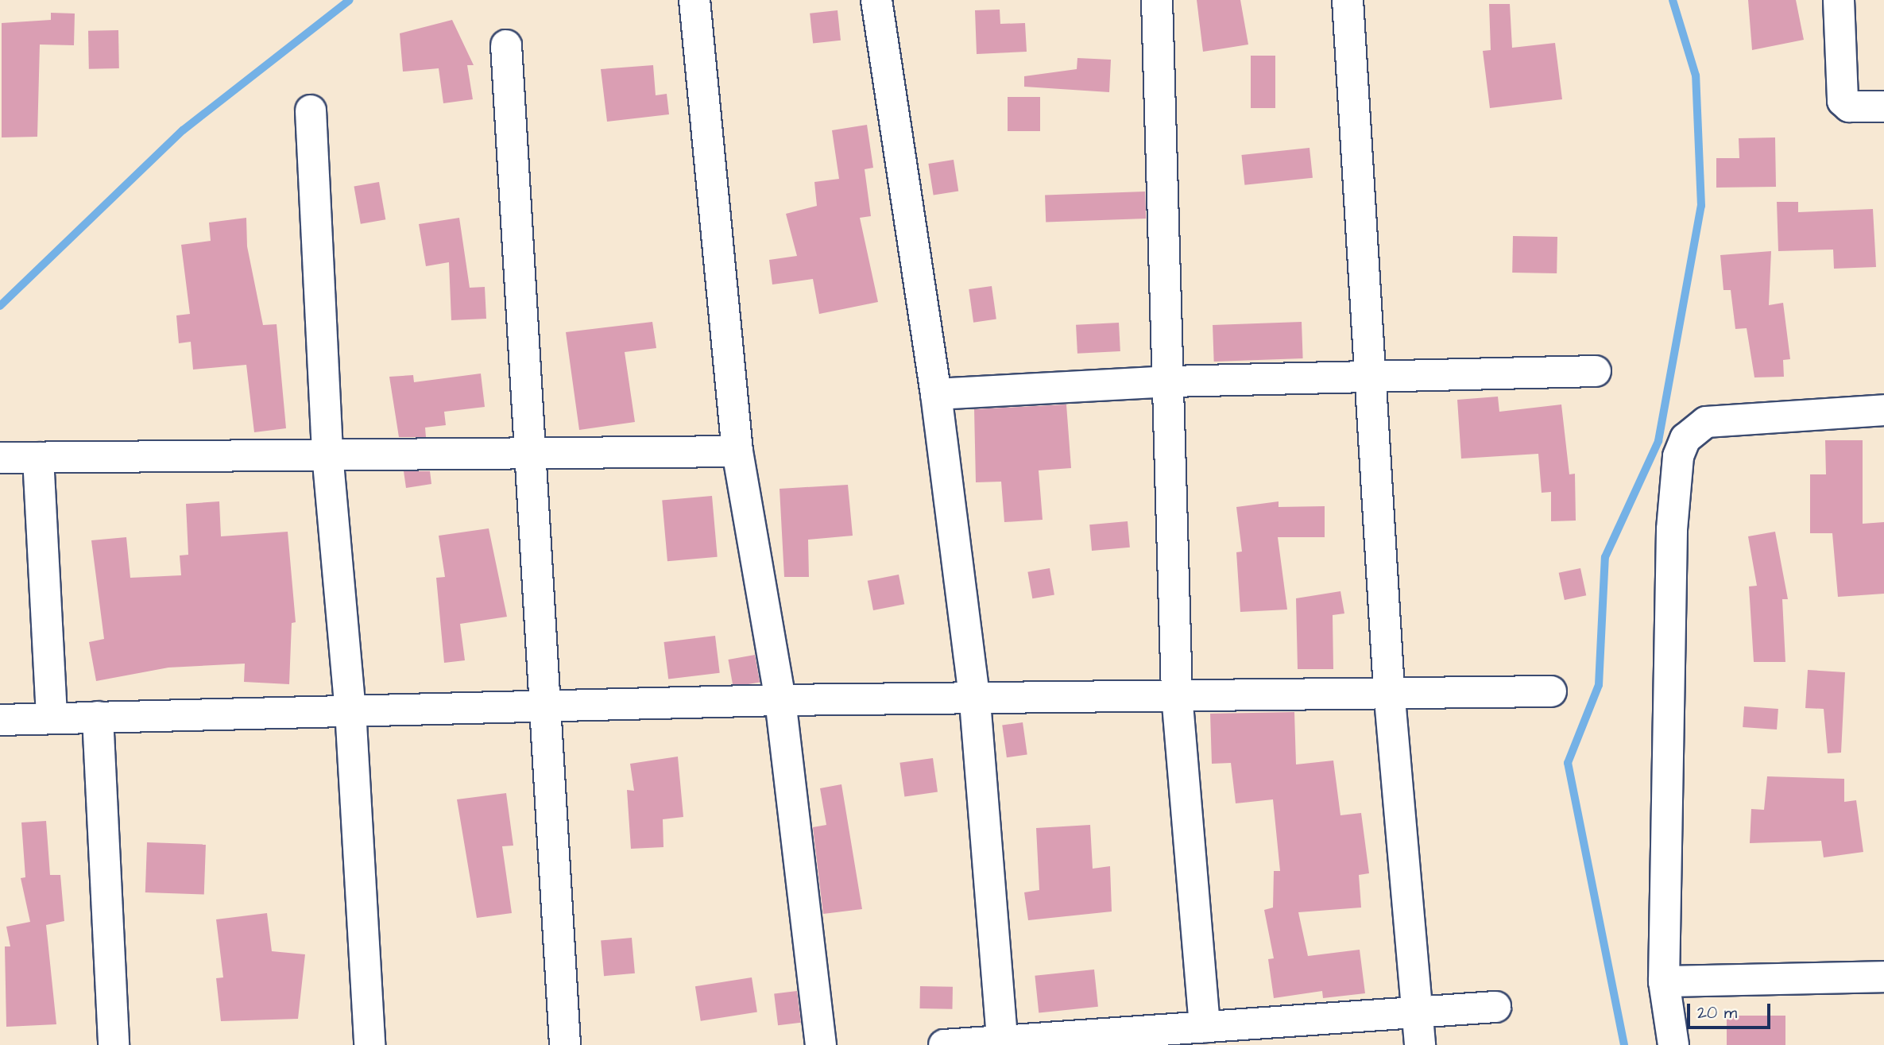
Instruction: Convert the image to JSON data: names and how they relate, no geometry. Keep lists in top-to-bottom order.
{
  "scale_bar": "20 m"
}
